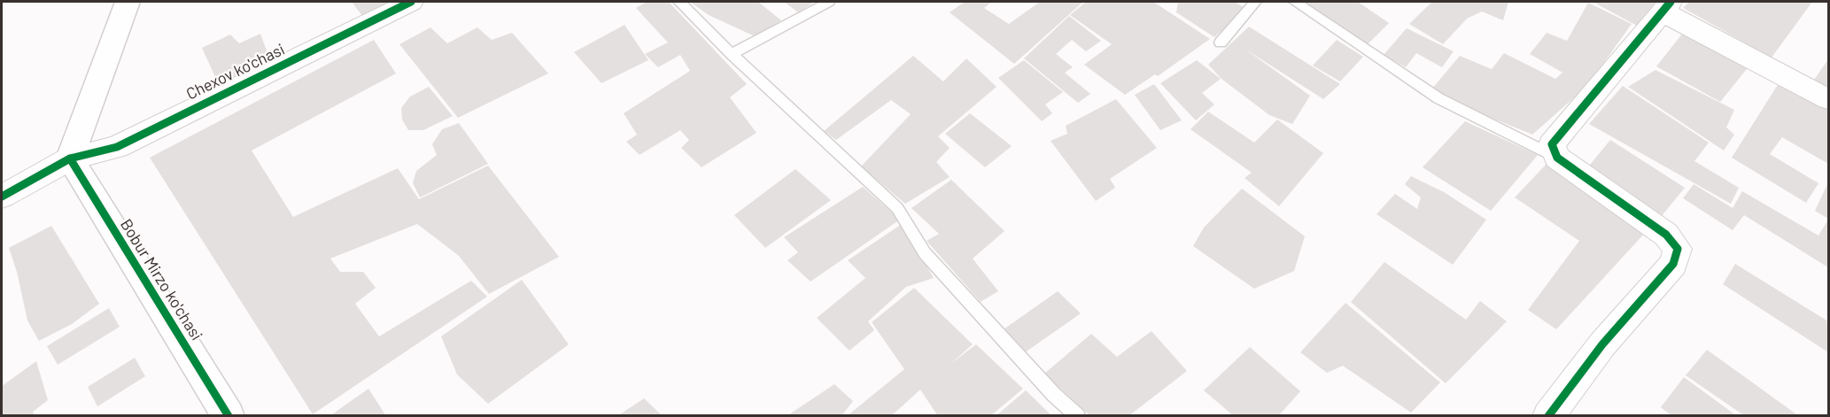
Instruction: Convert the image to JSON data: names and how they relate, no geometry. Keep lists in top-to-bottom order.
{
  "streets": {
    "street": ["Chexov ko'chasi", "Bobur Mirzo ko'chasi"]
  },
  "crossings": [
    ["Chexov ko'chasi", "Bobur Mirzo ko'chasi"]
  ]
}
